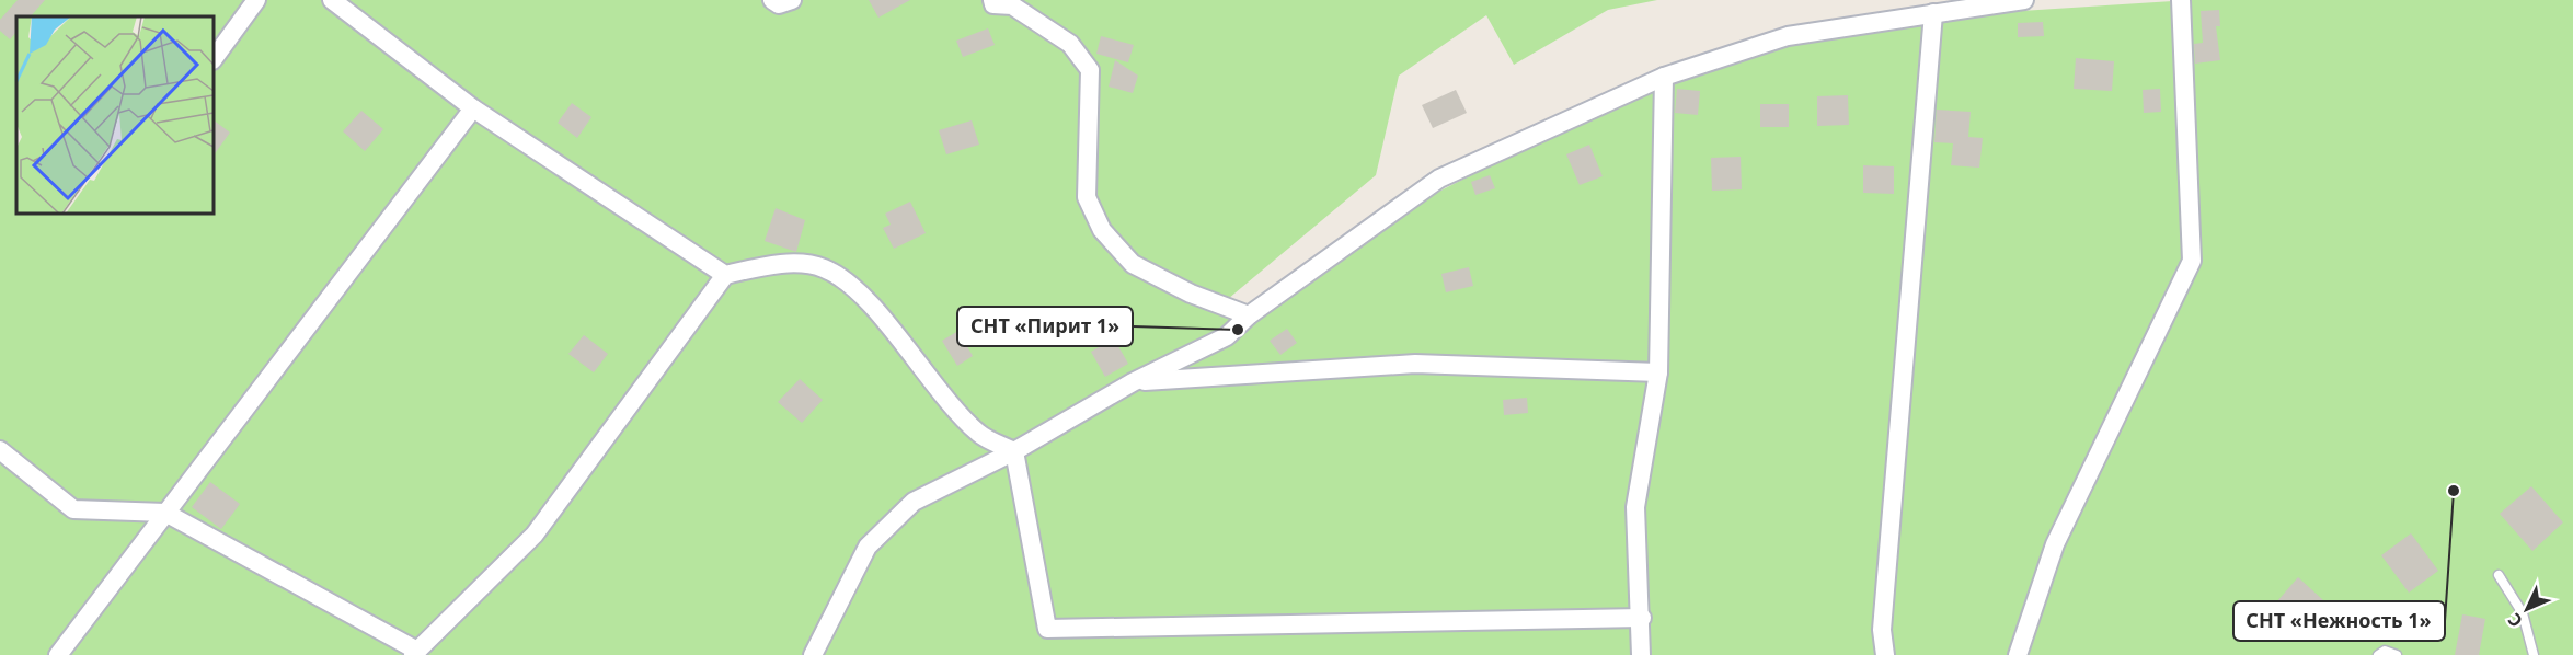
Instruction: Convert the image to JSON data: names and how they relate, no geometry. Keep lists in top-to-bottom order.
{
  "places": ["СНТ «Пирит 1»", "СНТ «Нежность 1»"],
  "north": "bottom left"
}
